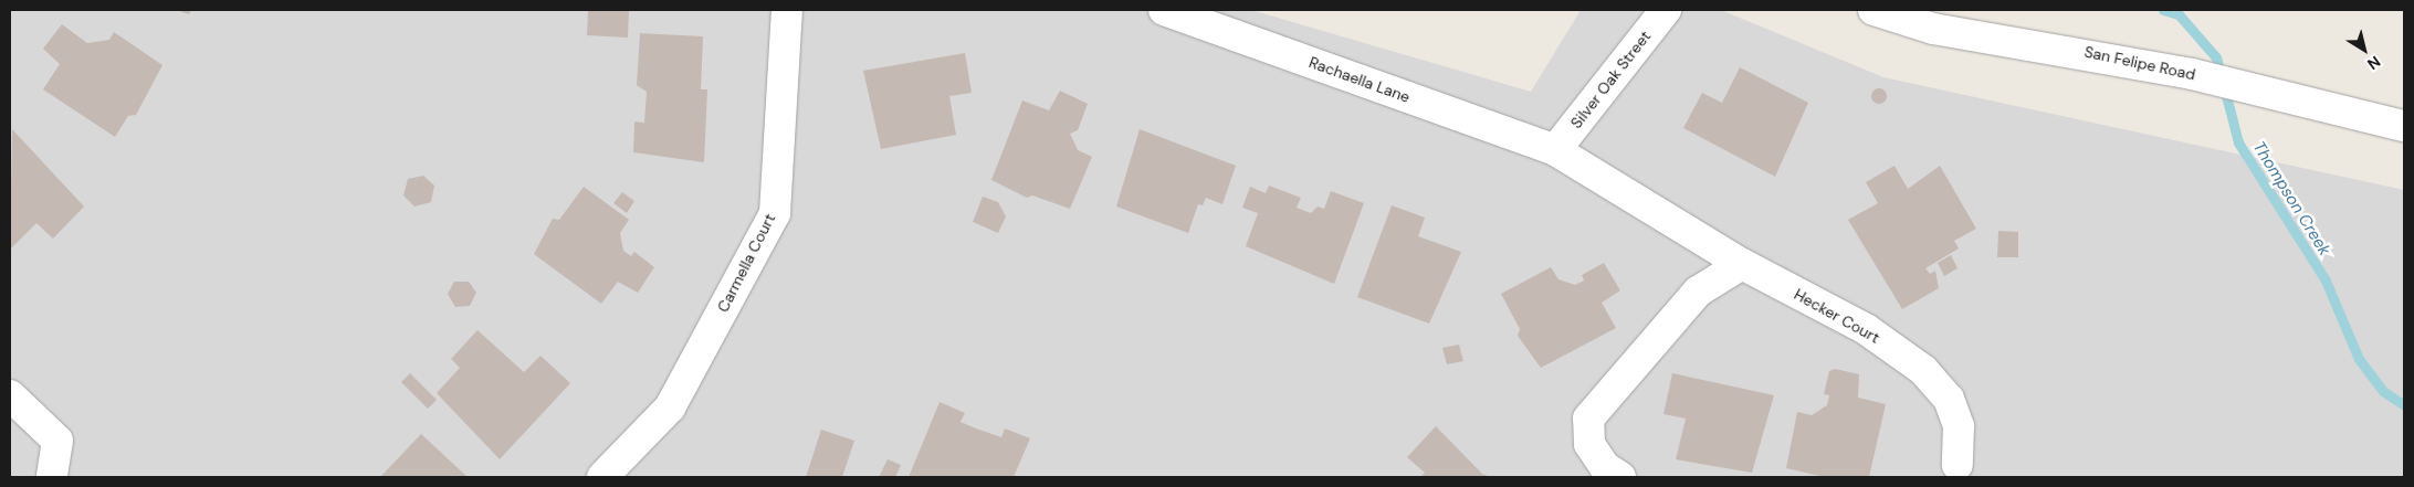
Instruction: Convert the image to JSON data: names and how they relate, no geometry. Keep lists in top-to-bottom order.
{
  "streets": {
    "street": [
      "San Felipe Road",
      "Rachaella Lane",
      "Silver Oak Street",
      "Carmella Court",
      "Hecker Court"
    ]
  },
  "crossings": [
    ["Rachaella Lane", "Silver Oak Street"],
    ["Rachaella Lane", "Hecker Court"],
    ["Silver Oak Street", "Hecker Court"]
  ],
  "water": ["Thompson Creek"],
  "north": "bottom right"
}
